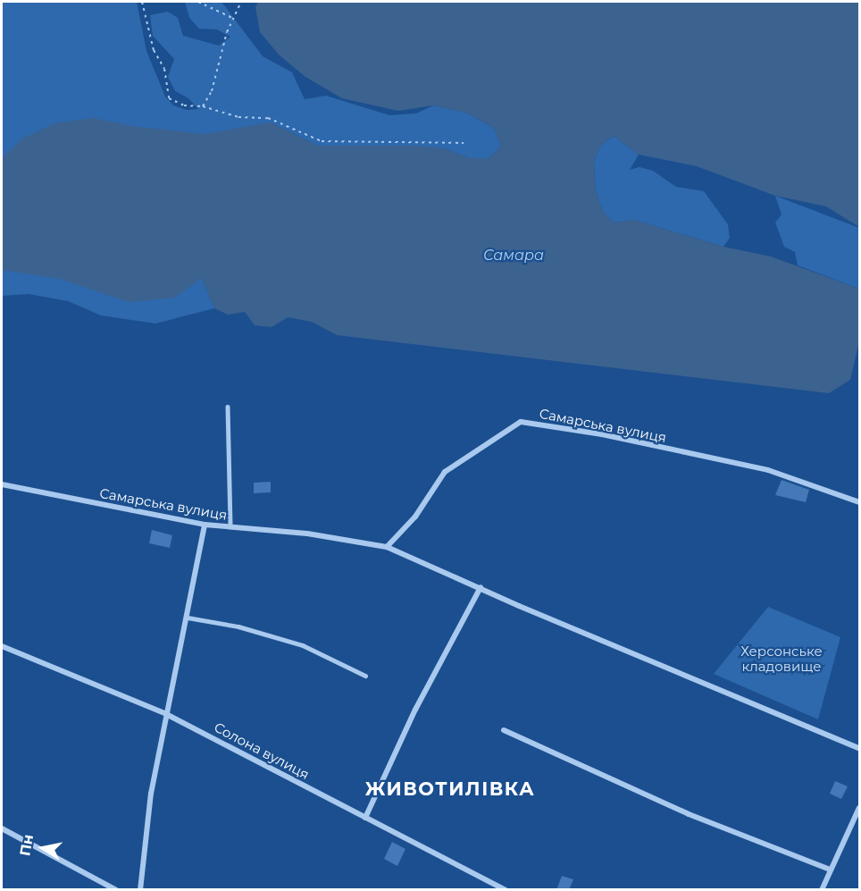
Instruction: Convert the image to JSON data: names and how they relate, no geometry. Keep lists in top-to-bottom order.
{
  "streets": {
    "street": ["Самарська вулиця", "Солона вулиця"]
  },
  "districts": ["ЖИВОТИЛІВКА"],
  "water": ["Самара"],
  "parks": ["Херсонське кладовище"],
  "north": "left"
}
